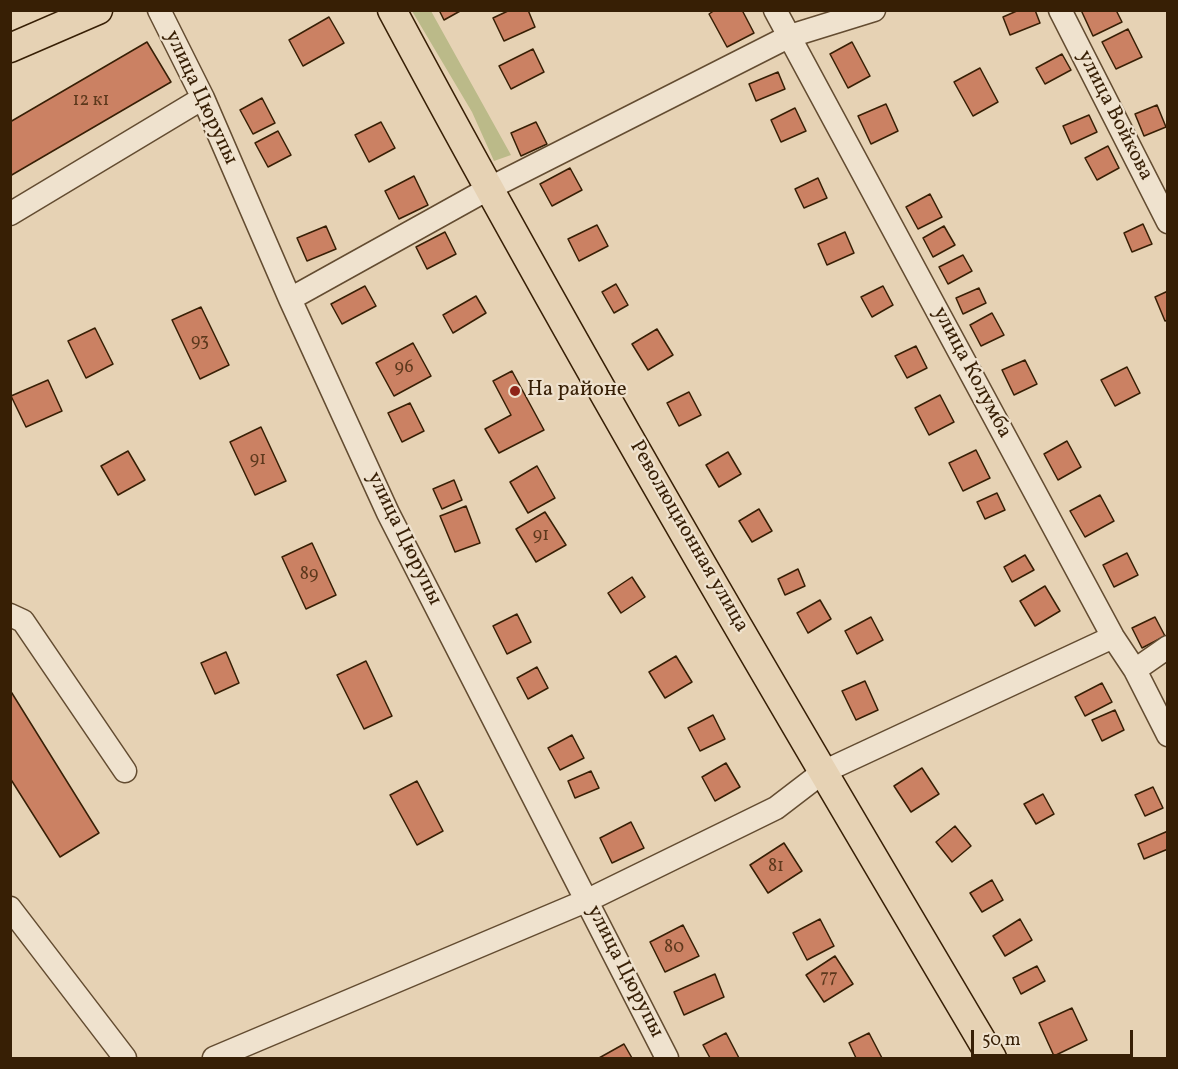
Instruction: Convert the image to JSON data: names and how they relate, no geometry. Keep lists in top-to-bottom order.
{
  "streets": {
    "main road": ["Революционная улица"],
    "street": ["улица Цюрупы", "улица Войкова", "улица Колумба"]
  },
  "places": ["На районе"],
  "house_numbers": [
    "12 к1",
    "93",
    "96",
    "91",
    "91",
    "89",
    "81",
    "80",
    "77"
  ],
  "scale_bar": "50 m"
}
